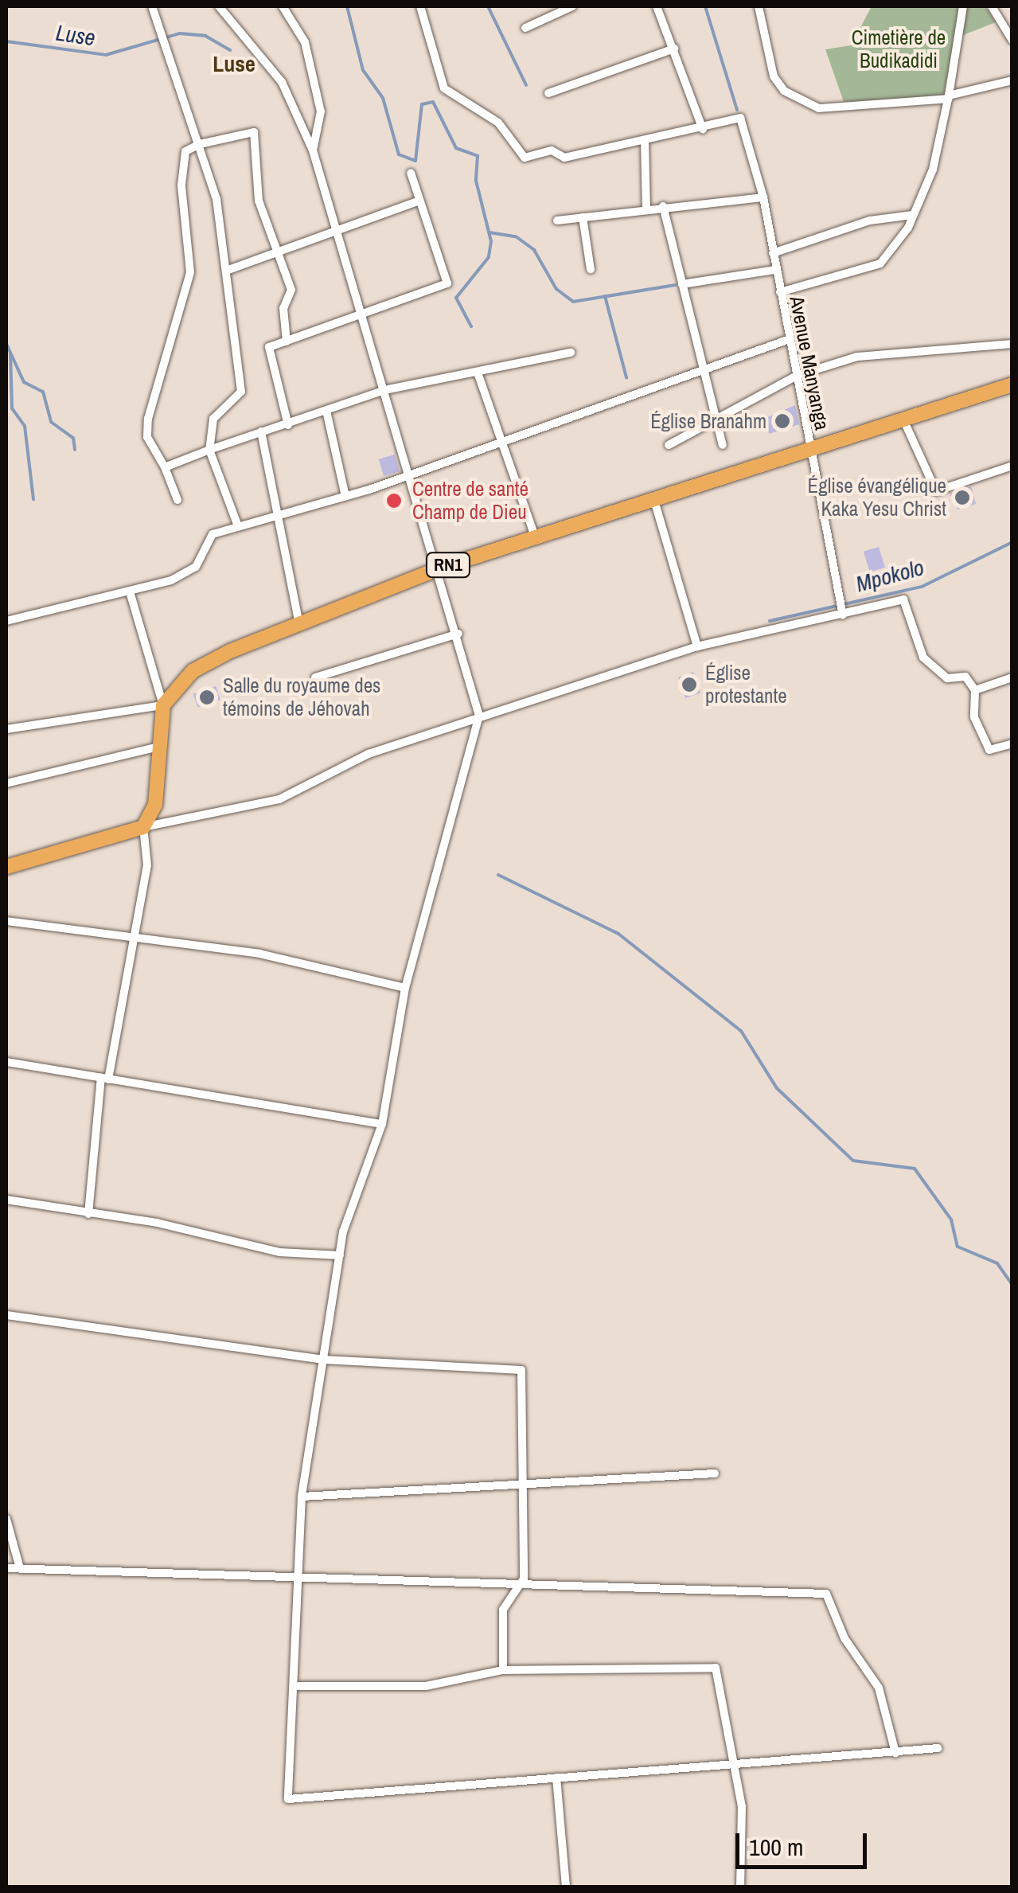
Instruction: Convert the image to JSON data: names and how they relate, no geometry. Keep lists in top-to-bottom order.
{
  "streets": {
    "highway": ["RN1"],
    "street": ["Avenue Manyanga"]
  },
  "crossings": [
    ["Avenue Manyanga", "RN1"]
  ],
  "districts": ["Luse"],
  "water": ["Luse", "Mpokolo"],
  "parks": ["Cimetière de Budikadidi"],
  "places": [
    "Église Branahm",
    "Église évangélique Kaka Yesu Christ",
    "Centre de santé Champ de Dieu",
    "Église protestante",
    "Salle du royaume des témoins de Jéhovah"
  ],
  "scale_bar": "100 m"
}
